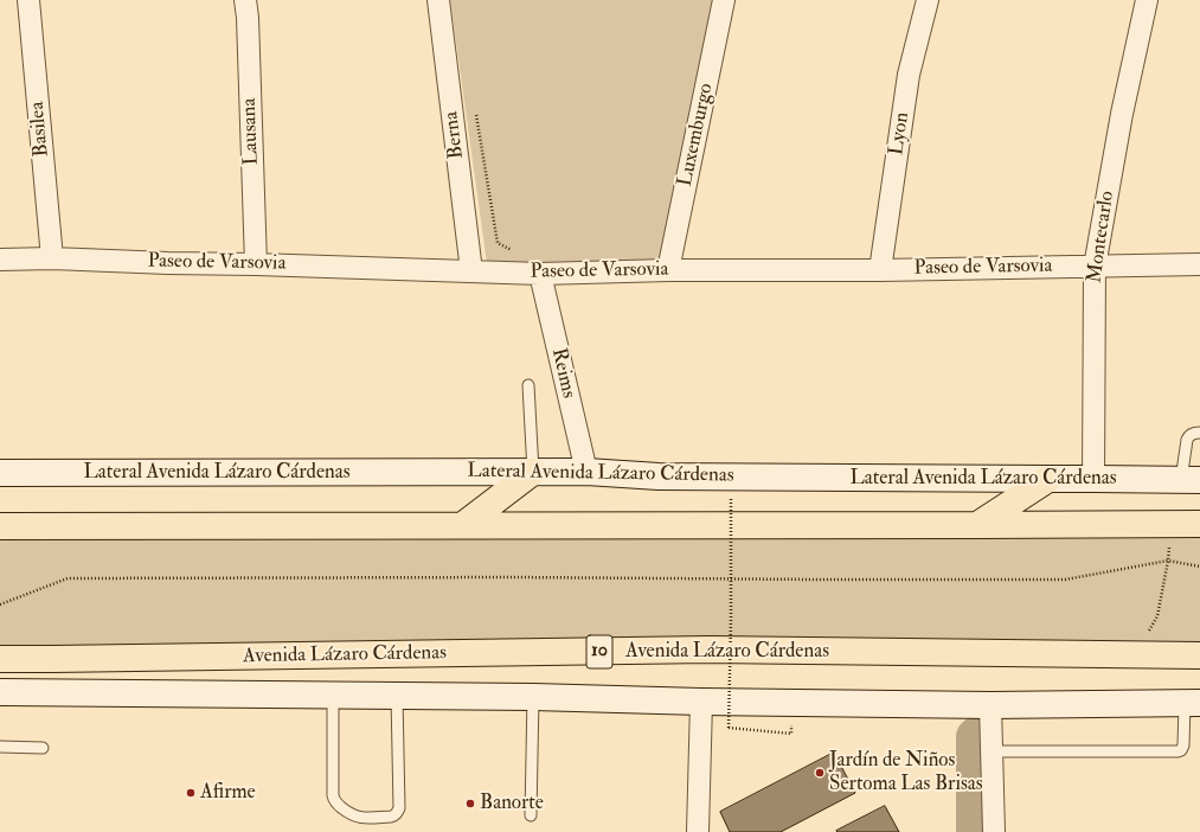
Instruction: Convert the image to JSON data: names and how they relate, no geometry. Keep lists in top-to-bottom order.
{
  "streets": {
    "highway": ["10", "Avenida Lázaro Cárdenas"],
    "main road": ["Lateral Avenida Lázaro Cárdenas"],
    "street": [
      "Basilea",
      "Lausana",
      "Lyon",
      "Berna",
      "Luxemburgo",
      "Montecarlo",
      "Paseo de Varsovia",
      "Reims"
    ]
  },
  "crossings": [
    ["Basilea", "Paseo de Varsovia"],
    ["Lausana", "Paseo de Varsovia"],
    ["Lyon", "Paseo de Varsovia"],
    ["Berna", "Paseo de Varsovia"],
    ["Luxemburgo", "Paseo de Varsovia"],
    ["Montecarlo", "Paseo de Varsovia"],
    ["Montecarlo", "Lateral Avenida Lázaro Cárdenas"],
    ["Paseo de Varsovia", "Reims"],
    ["Reims", "Lateral Avenida Lázaro Cárdenas"]
  ],
  "places": ["Jardín de Niños Sertoma Las Brisas", "Afirme", "Banorte"]
}
